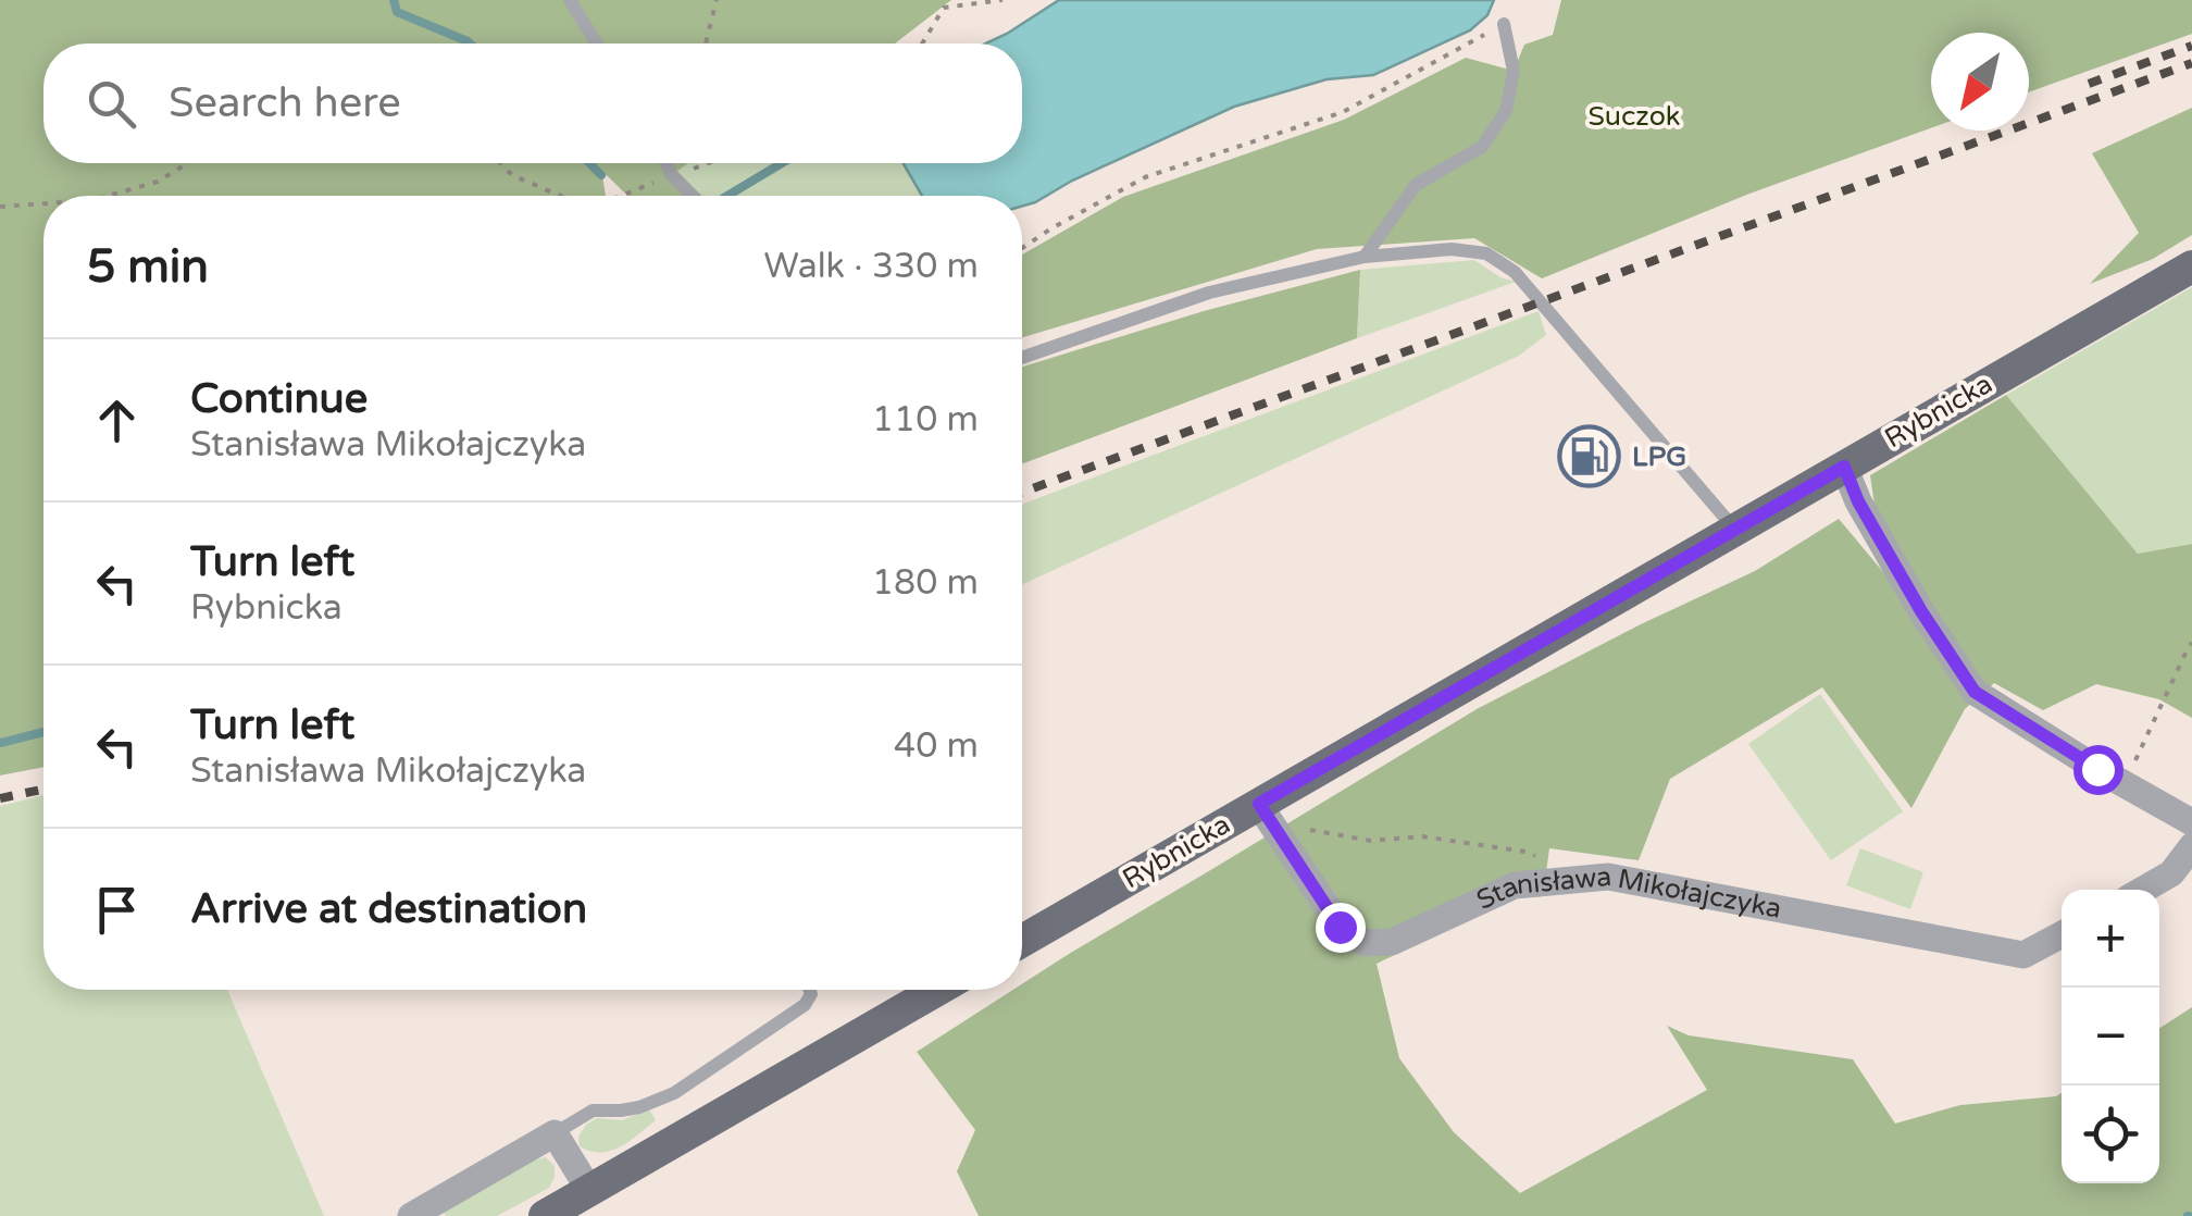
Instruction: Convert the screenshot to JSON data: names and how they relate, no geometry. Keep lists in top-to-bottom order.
{
  "streets": {
    "main road": ["Rybnicka"],
    "street": ["Stanisława Mikołajczyka"]
  },
  "crossings": [
    ["Rybnicka", "Stanisława Mikołajczyka"]
  ],
  "parks": ["Suczok"],
  "places": {
    "fuel station": ["LPG"]
  },
  "north": "bottom left",
  "page": {
    "search": "Search here",
    "heading": ["5 min", "Walk · 330 m"],
    "list": [
      ["Continue", "Stanisława Mikołajczyka", "110 m"],
      ["Turn left", "Rybnicka", "180 m"],
      ["Turn left", "Stanisława Mikołajczyka", "40 m"],
      "Arrive at destination"
    ],
    "map_buttons": ["+", "−"]
  }
}
